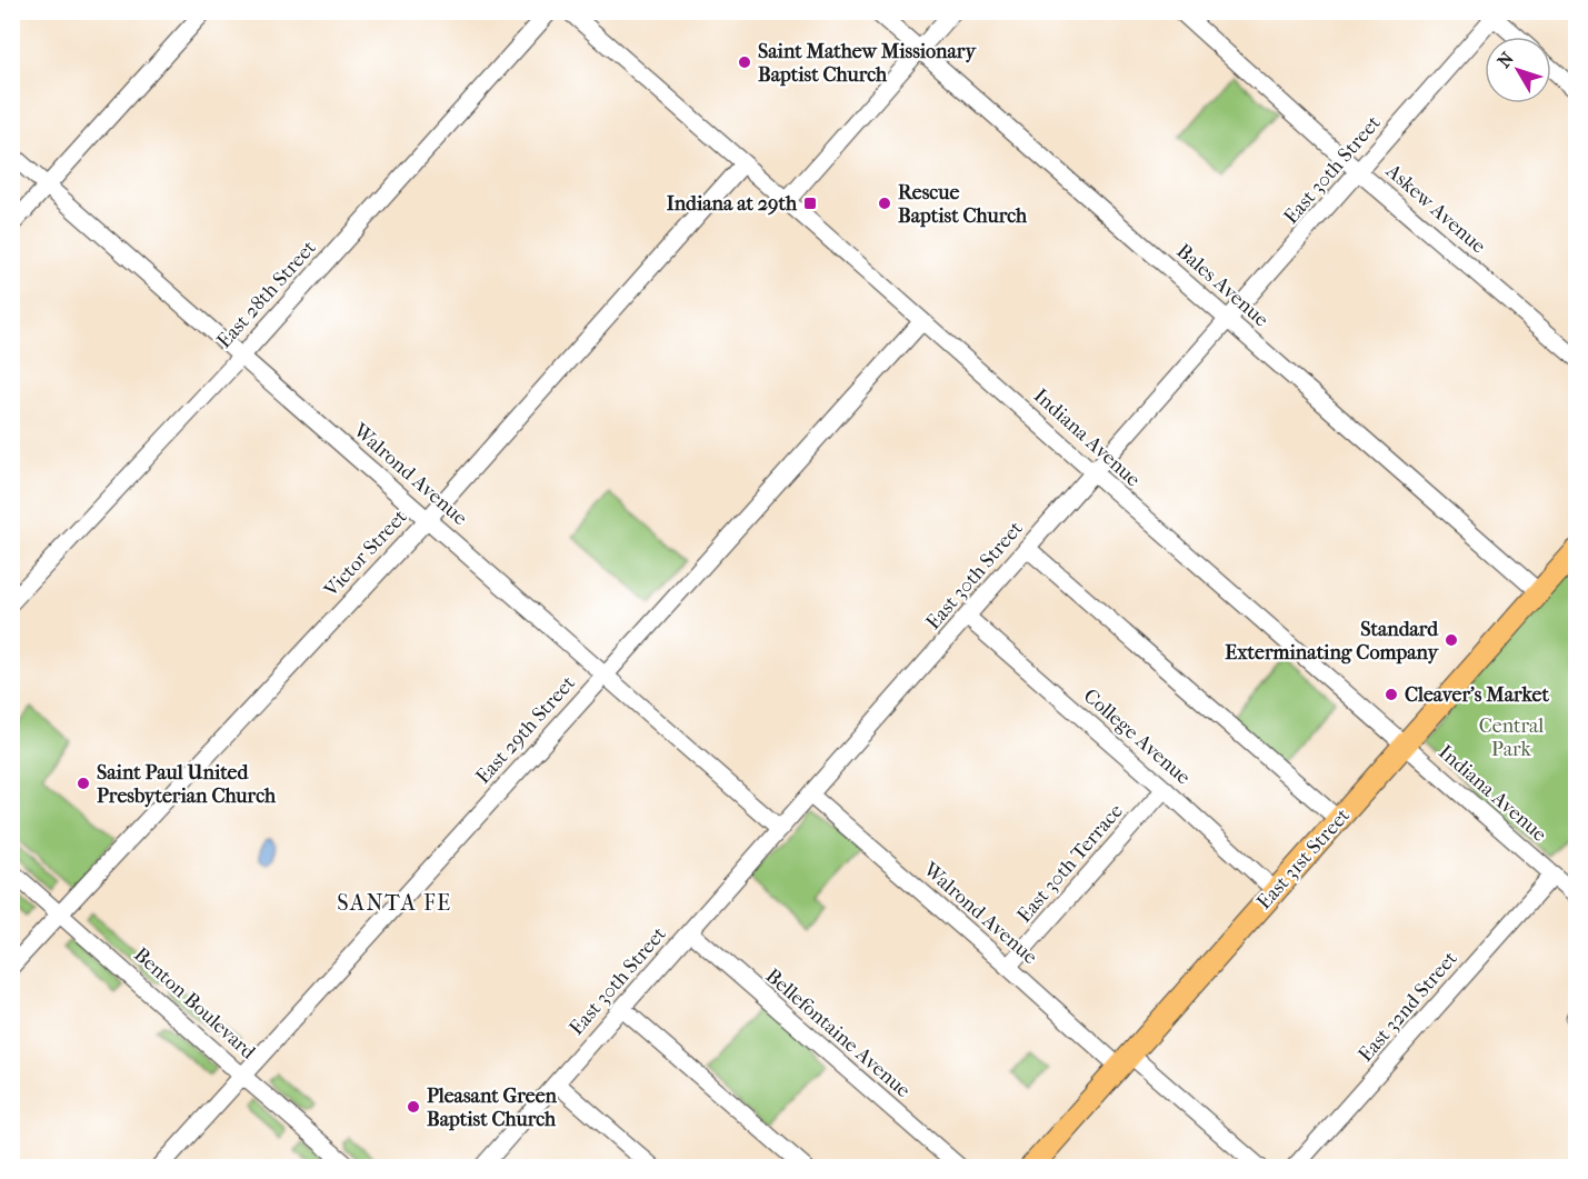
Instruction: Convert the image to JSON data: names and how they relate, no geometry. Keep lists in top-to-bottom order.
{
  "streets": {
    "main road": ["East 31st Street"],
    "street": [
      "East 30th Street",
      "Askew Avenue",
      "Bales Avenue",
      "East 28th Street",
      "Indiana Avenue",
      "Walrond Avenue",
      "Victor Street",
      "East 29th Street",
      "College Avenue",
      "East 30th Terrace",
      "Benton Boulevard",
      "East 32nd Street",
      "Bellefontaine Avenue"
    ]
  },
  "crossings": [
    ["East 30th Street", "Askew Avenue"],
    ["East 30th Street", "Bales Avenue"],
    ["East 30th Street", "Indiana Avenue"],
    ["East 30th Street", "Walrond Avenue"],
    ["East 30th Street", "College Avenue"],
    ["East 30th Street", "Bellefontaine Avenue"],
    ["Bales Avenue", "East 31st Street"],
    ["East 28th Street", "Walrond Avenue"],
    ["Indiana Avenue", "Victor Street"],
    ["Indiana Avenue", "East 29th Street"],
    ["Indiana Avenue", "East 31st Street"],
    ["Indiana Avenue", "East 32nd Street"],
    ["Walrond Avenue", "Victor Street"],
    ["Walrond Avenue", "East 29th Street"],
    ["Walrond Avenue", "East 31st Street"],
    ["Walrond Avenue", "East 30th Terrace"],
    ["Victor Street", "Benton Boulevard"],
    ["East 29th Street", "Benton Boulevard"],
    ["College Avenue", "East 31st Street"],
    ["College Avenue", "East 30th Terrace"]
  ],
  "districts": ["SANTA FE"],
  "parks": ["Central Park"],
  "places": {
    "other": [
      "Saint Mathew Missionary Baptist Church",
      "Rescue Baptist Church",
      "Standard Exterminating Company",
      "Cleaver's Market",
      "Saint Paul United Presbyterian Church",
      "Pleasant Green Baptist Church"
    ],
    "transit": ["Indiana at 29th"]
  },
  "north": "top left"
}
